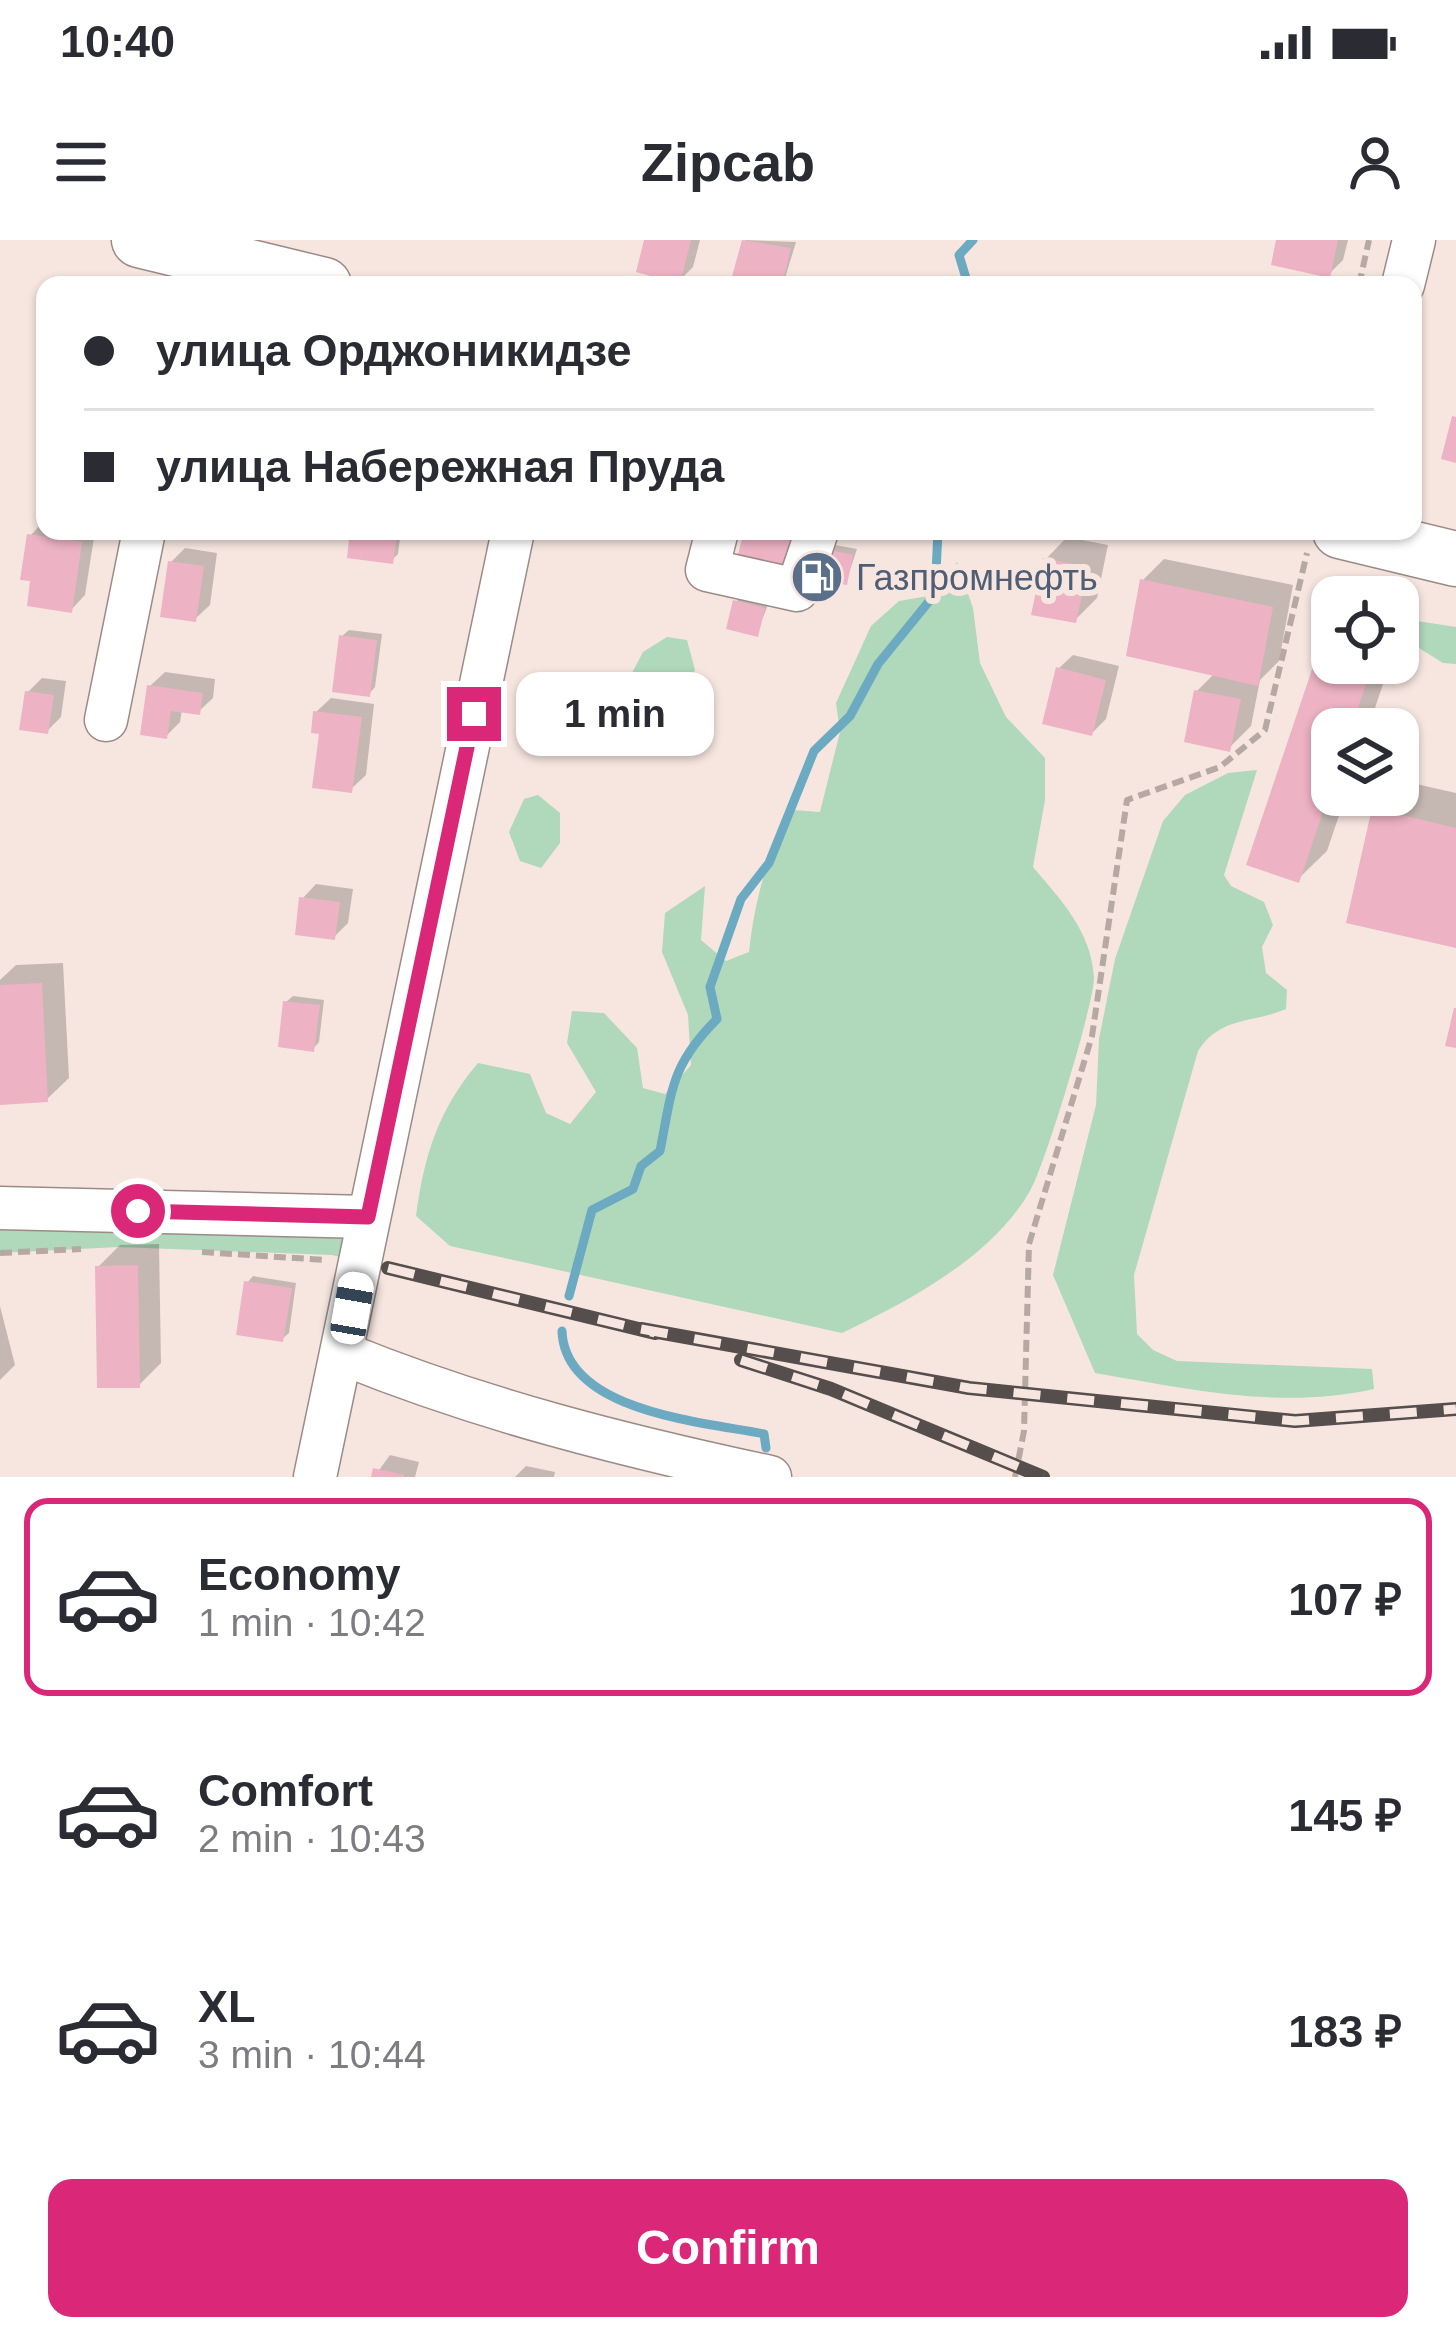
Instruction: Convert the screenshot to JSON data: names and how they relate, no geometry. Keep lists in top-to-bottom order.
{
  "places": {
    "fuel station": ["Газпромнефть"]
  },
  "page": {
    "status": "10:40",
    "header": "Zipcab",
    "banner": ["улица Орджоникидзе", "улица Набережная Пруда"],
    "bubble": "1 min",
    "list": [
      {
        "name": "Economy",
        "note": "1 min · 10:42",
        "value": "107 ₽"
      },
      {
        "name": "Comfort",
        "note": "2 min · 10:43",
        "value": "145 ₽"
      },
      {
        "name": "XL",
        "note": "3 min · 10:44",
        "value": "183 ₽"
      }
    ],
    "buttons": "Confirm"
  }
}
